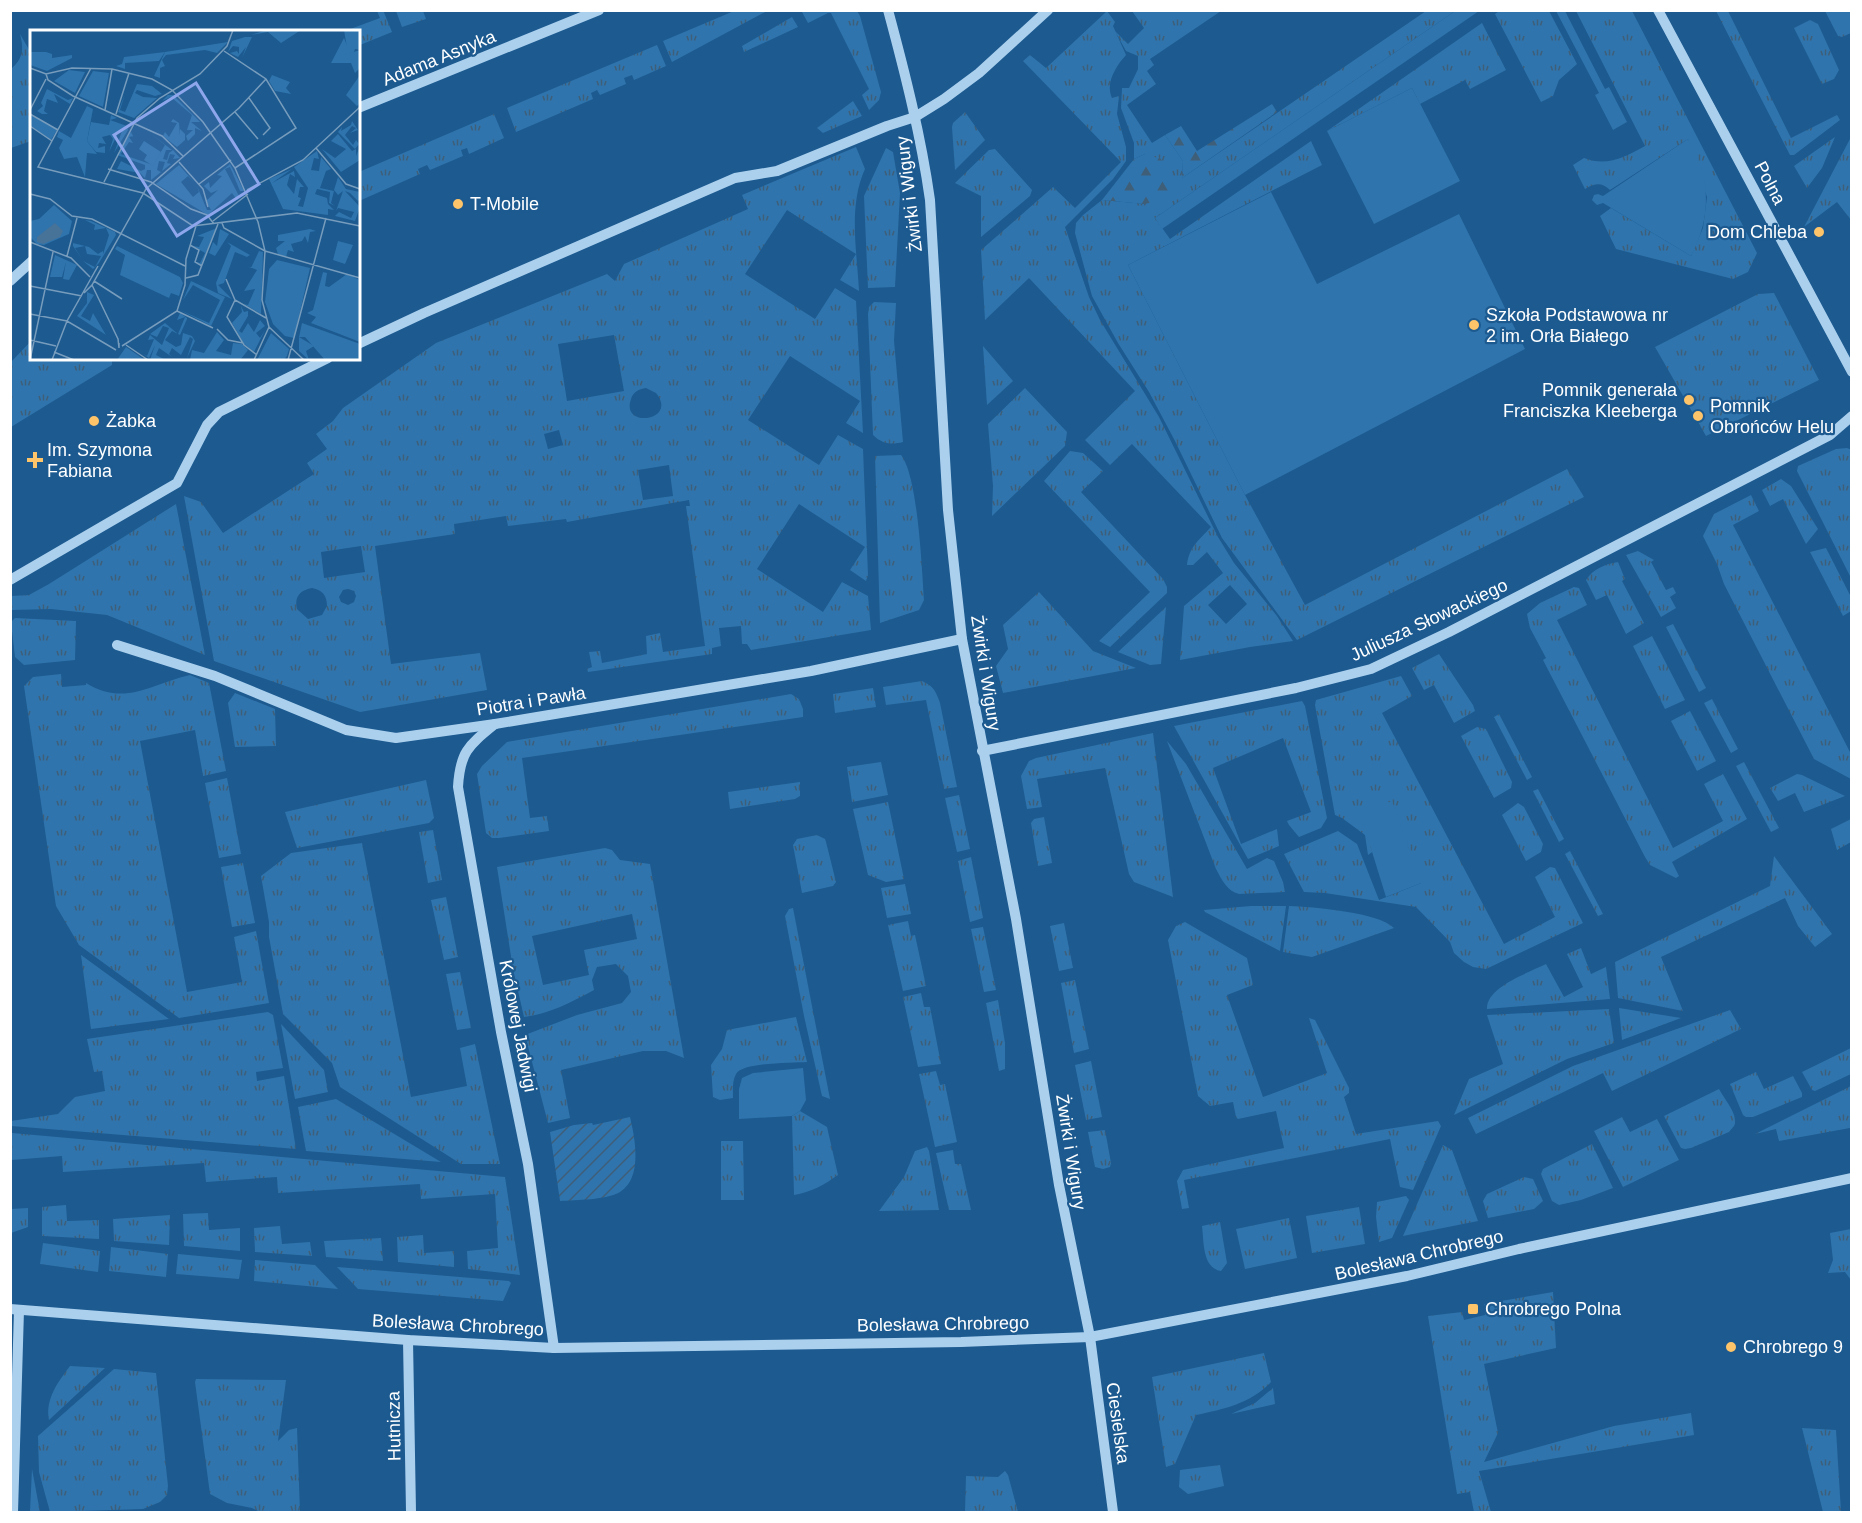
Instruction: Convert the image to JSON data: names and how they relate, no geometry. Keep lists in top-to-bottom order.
{
  "streets": {
    "street": [
      "Adama Asnyka",
      "Polna",
      "Żwirki i Wigury",
      "Juliusza Słowackiego",
      "Piotra i Pawła",
      "Królowej Jadwigi",
      "Bolesława Chrobrego",
      "Ciesielska",
      "Hutnicza"
    ]
  },
  "crossings": [
    ["Żwirki i Wigury", "Juliusza Słowackiego"],
    ["Żwirki i Wigury", "Piotra i Pawła"],
    ["Żwirki i Wigury", "Bolesława Chrobrego"],
    ["Żwirki i Wigury", "Ciesielska"],
    ["Piotra i Pawła", "Królowej Jadwigi"],
    ["Królowej Jadwigi", "Bolesława Chrobrego"],
    ["Bolesława Chrobrego", "Ciesielska"],
    ["Bolesława Chrobrego", "Hutnicza"]
  ],
  "places": {
    "other": [
      "T-Mobile",
      "Dom Chleba",
      "Szkoła Podstawowa nr 2 im. Orła Białego",
      "Pomnik generała Franciszka Kleeberga",
      "Pomnik Obrońców Helu",
      "Żabka",
      "Chrobrego 9"
    ],
    "health": ["Im. Szymona Fabiana"],
    "transit": ["Chrobrego Polna"]
  }
}
